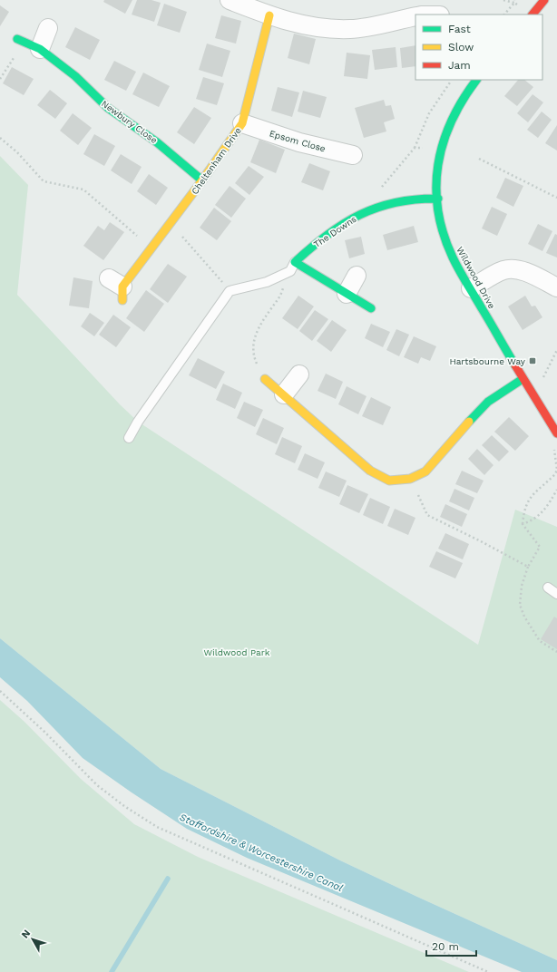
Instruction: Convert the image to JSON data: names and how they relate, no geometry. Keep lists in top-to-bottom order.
{
  "streets": {
    "street": [
      "Newbury Close",
      "Epsom Close",
      "Cheltenham Drive",
      "The Downs",
      "Wildwood Drive"
    ]
  },
  "crossings": [
    ["Newbury Close", "Cheltenham Drive"],
    ["Epsom Close", "Cheltenham Drive"],
    ["The Downs", "Wildwood Drive"]
  ],
  "water": ["Staffordshire & Worcestershire Canal"],
  "parks": ["Wildwood Park"],
  "places": {
    "transit": ["Hartsbourne Way"]
  },
  "legend": ["Fast", "Slow", "Jam"],
  "scale_bar": "20 m",
  "north": "top left"
}
